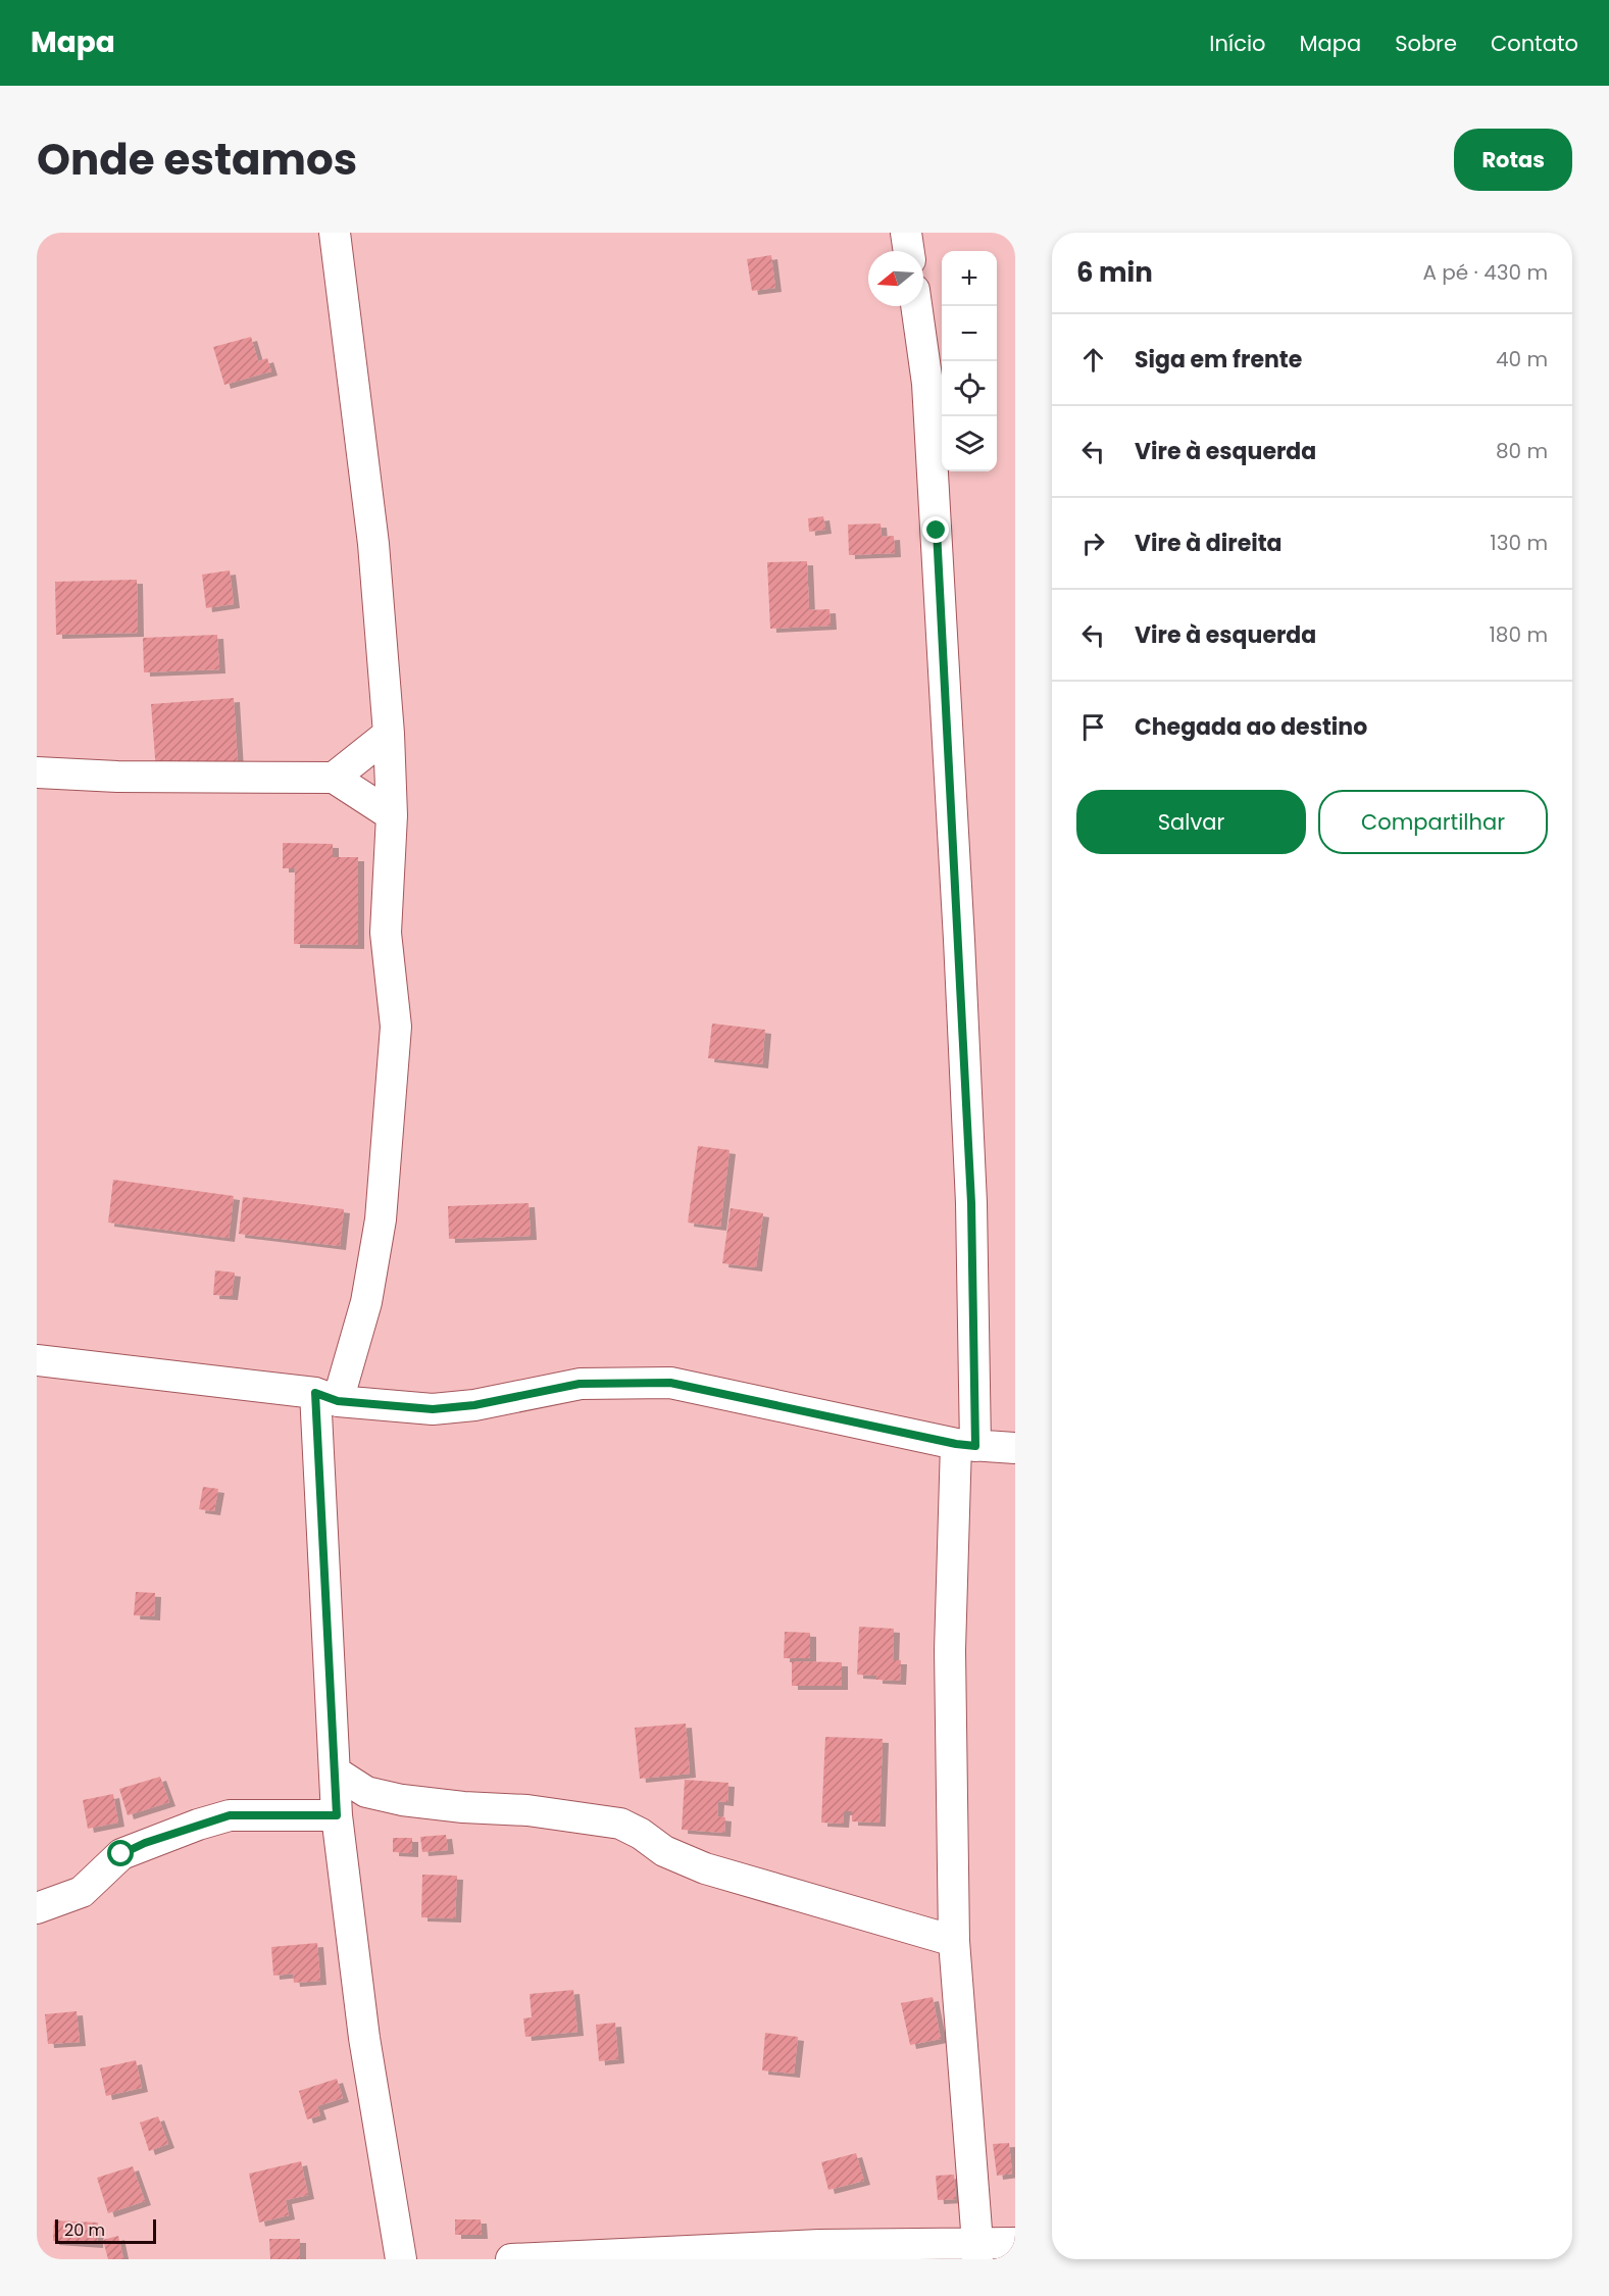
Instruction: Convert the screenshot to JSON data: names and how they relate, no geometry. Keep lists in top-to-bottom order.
{
  "scale_bar": "20 m",
  "north": "left",
  "page": {
    "header": "Mapa",
    "nav": [
      "Início",
      "Mapa",
      "Sobre",
      "Contato"
    ],
    "title": "Onde estamos",
    "buttons": [
      "Rotas",
      ["Salvar", "Compartilhar"]
    ],
    "heading": ["6 min", "A pé · 430 m"],
    "map_buttons": ["+", "−"],
    "list": [
      ["Siga em frente", "40 m"],
      ["Vire à esquerda", "80 m"],
      ["Vire à direita", "130 m"],
      ["Vire à esquerda", "180 m"],
      "Chegada ao destino"
    ],
    "scale": "20 m"
  }
}
